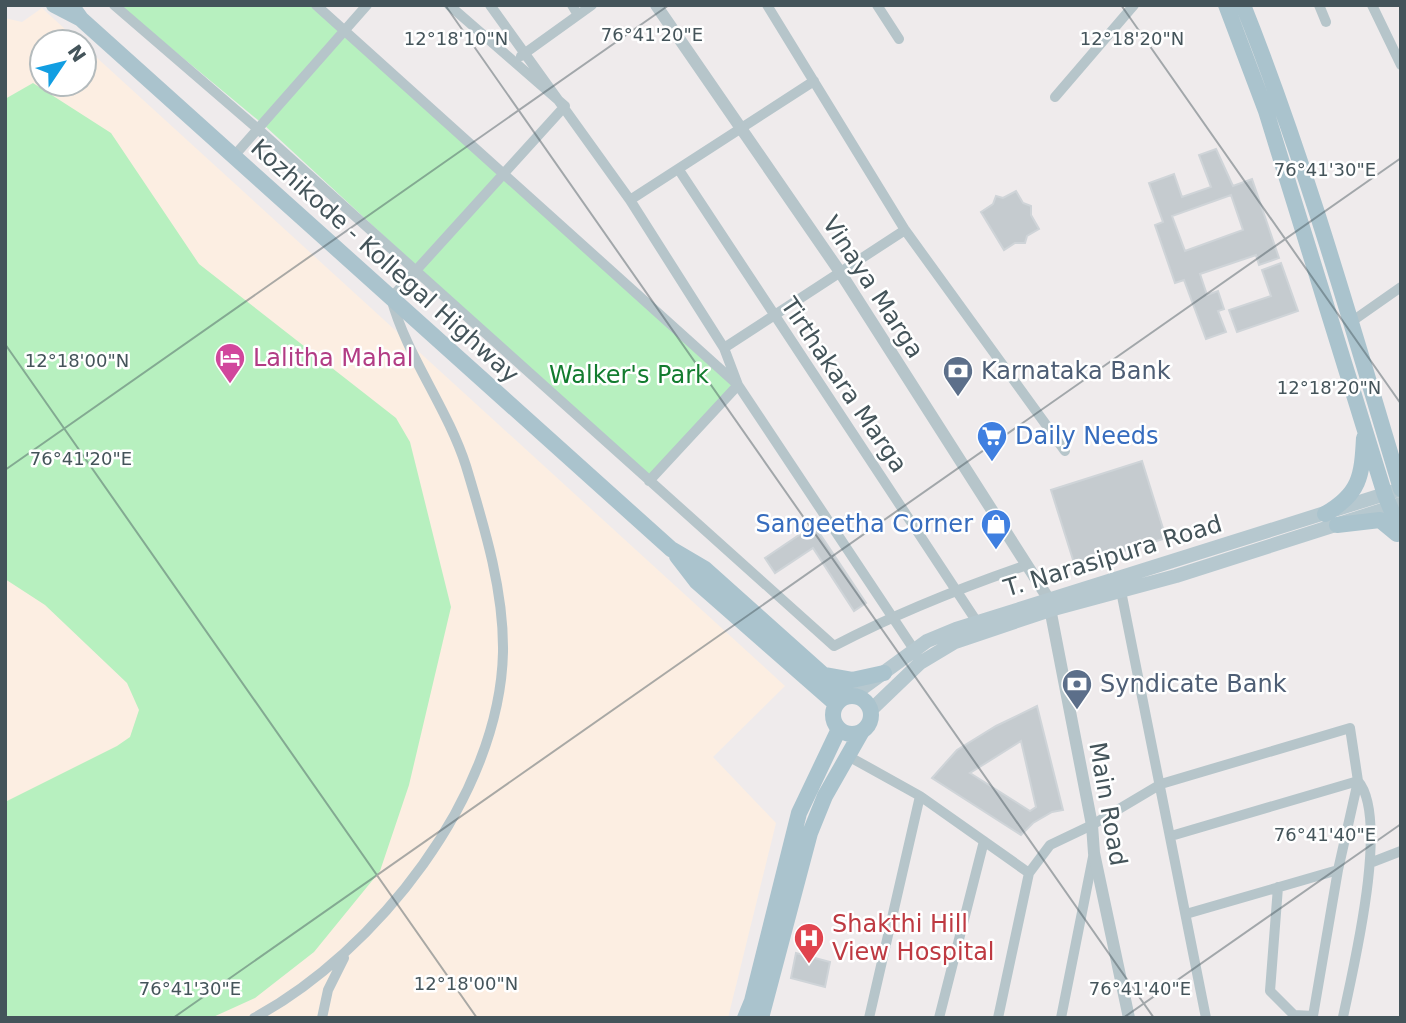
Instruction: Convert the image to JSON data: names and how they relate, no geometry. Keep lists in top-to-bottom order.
{
  "streets": {
    "main road": ["Kozhikode - Kollegal Highway", "T. Narasipura Road"],
    "street": ["Vinaya Marga", "Tirthakara Marga", "Main Road"]
  },
  "crossings": [
    ["Kozhikode - Kollegal Highway", "T. Narasipura Road"],
    ["Vinaya Marga", "T. Narasipura Road"],
    ["Vinaya Marga", "Main Road"],
    ["Tirthakara Marga", "T. Narasipura Road"],
    ["T. Narasipura Road", "Main Road"]
  ],
  "parks": ["Walker's Park"],
  "places": {
    "hotel": ["Lalitha Mahal"],
    "bank": ["Karnataka Bank", "Syndicate Bank"],
    "supermarket": ["Daily Needs"],
    "shop": ["Sangeetha Corner"],
    "hospital": ["Shakthi Hill View Hospital"]
  },
  "north": "top right",
  "coordinates": [
    "76°41'20\"E",
    "12°18'10\"N",
    "12°18'20\"N",
    "76°41'30\"E",
    "12°18'00\"N",
    "76°41'40\"E"
  ]
}
